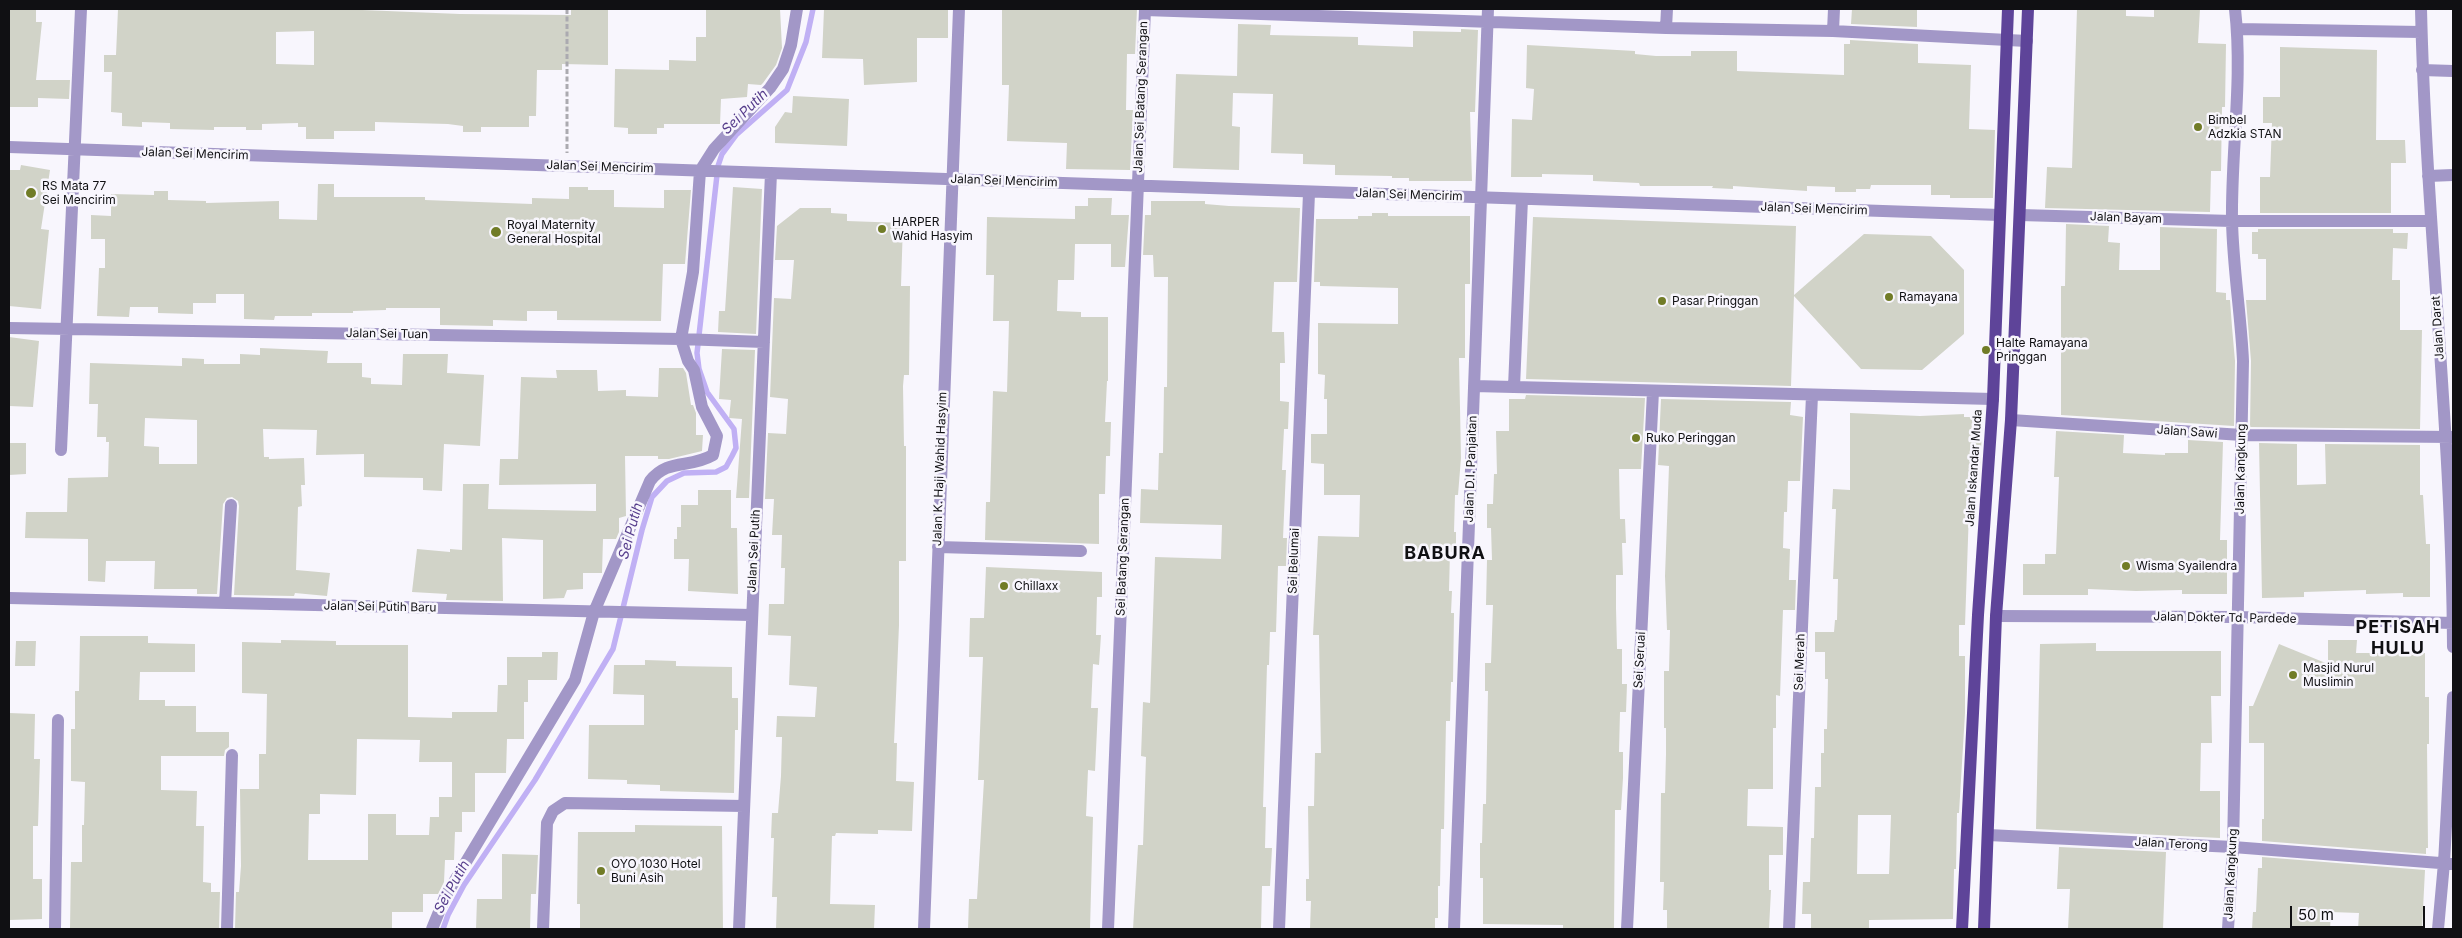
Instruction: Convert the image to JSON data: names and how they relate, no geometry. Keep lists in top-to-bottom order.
{
  "streets": {
    "main road": ["Jalan Iskandar Muda"],
    "street": [
      "Jalan Sei Batang Serangan",
      "Jalan Sei Mencirim",
      "Jalan Bayam",
      "Jalan Darat",
      "Jalan Sei Tuan",
      "Jalan Sawi",
      "Jalan K. Haji Wahid Hasyim",
      "Jalan D.I. Panjaitan",
      "Jalan Kangkung",
      "Jalan Sei Putih",
      "Sei Batang Serangan",
      "Sei Belumai",
      "Jalan Sei Putih Baru",
      "Jalan Dokter Td. Pardede",
      "Sei Seruai",
      "Sei Merah",
      "Jalan Terong"
    ]
  },
  "crossings": [
    ["Jalan Sei Batang Serangan", "Jalan Sei Mencirim"],
    ["Jalan Sei Batang Serangan", "Sei Batang Serangan"],
    ["Jalan Sei Mencirim", "Jalan Iskandar Muda"],
    ["Jalan Sei Mencirim", "Jalan K. Haji Wahid Hasyim"],
    ["Jalan Sei Mencirim", "Jalan D.I. Panjaitan"],
    ["Jalan Sei Mencirim", "Jalan Sei Putih"],
    ["Jalan Sei Mencirim", "Sei Batang Serangan"],
    ["Jalan Sei Mencirim", "Sei Belumai"],
    ["Jalan Bayam", "Jalan Darat"],
    ["Jalan Bayam", "Jalan Kangkung"],
    ["Jalan Darat", "Jalan Sawi"],
    ["Jalan Darat", "Jalan Dokter Td. Pardede"],
    ["Jalan Sei Tuan", "Jalan Sei Putih"],
    ["Jalan Sawi", "Jalan Kangkung"],
    ["Jalan Kangkung", "Jalan Dokter Td. Pardede"],
    ["Jalan Kangkung", "Jalan Terong"],
    ["Jalan Sei Putih", "Jalan Sei Putih Baru"]
  ],
  "districts": ["BABURA", "PETISAH HULU"],
  "water": ["Sei Putih"],
  "places": [
    "Bimbel Adzkia STAN",
    "RS Mata 77 Sei Mencirim",
    "HARPER Wahid Hasyim",
    "Royal Maternity General Hospital",
    "Ramayana",
    "Pasar Pringgan",
    "Halte Ramayana Pringgan",
    "Ruko Peringgan",
    "Wisma Syailendra",
    "Chillaxx",
    "Masjid Nurul Muslimin",
    "OYO 1030 Hotel Buni Asih"
  ],
  "scale_bar": "50 m"
}
